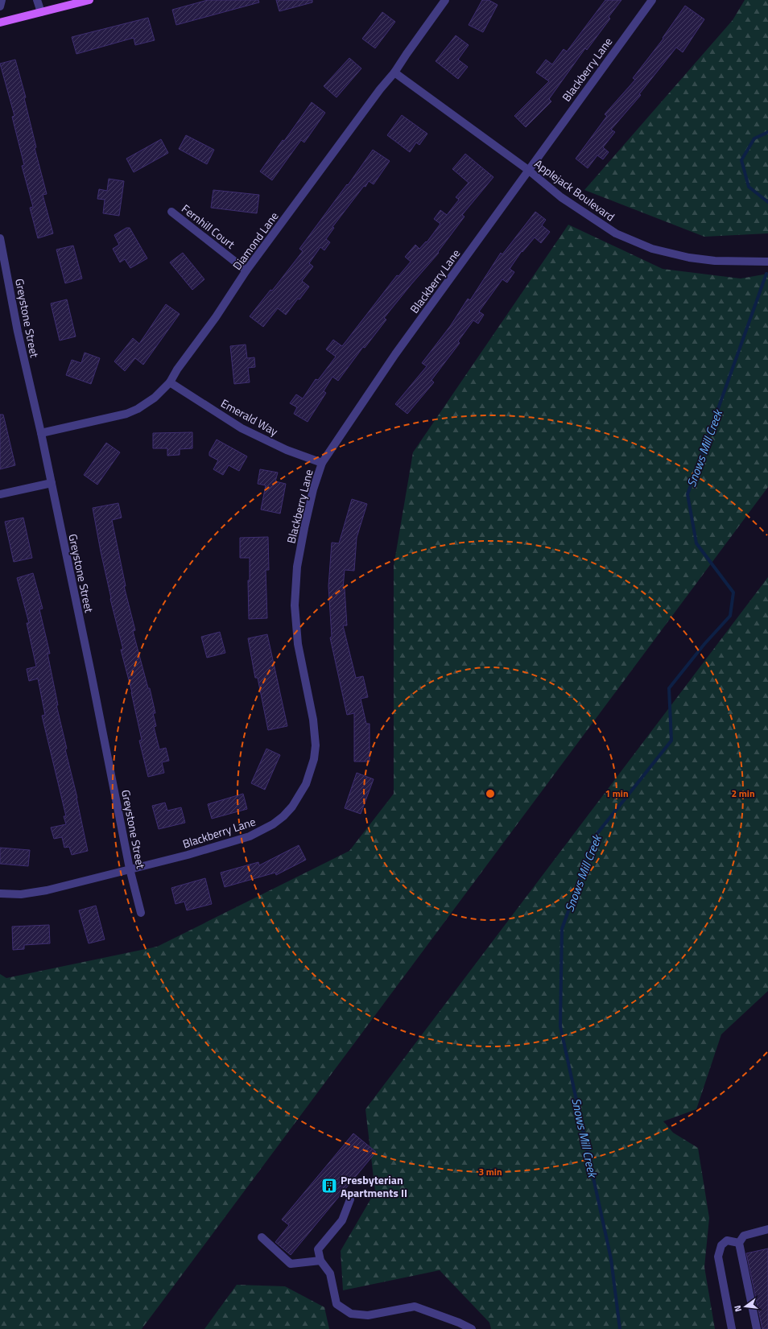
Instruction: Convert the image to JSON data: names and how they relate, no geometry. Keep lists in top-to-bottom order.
{
  "streets": {
    "street": [
      "Blackberry Lane",
      "Applejack Boulevard",
      "Fernhill Court",
      "Diamond Lane",
      "Greystone Street",
      "Emerald Way"
    ]
  },
  "crossings": [
    ["Blackberry Lane", "Applejack Boulevard"],
    ["Blackberry Lane", "Greystone Street"],
    ["Blackberry Lane", "Emerald Way"],
    ["Applejack Boulevard", "Diamond Lane"],
    ["Fernhill Court", "Diamond Lane"],
    ["Diamond Lane", "Greystone Street"],
    ["Diamond Lane", "Emerald Way"]
  ],
  "water": ["Snows Mill Creek"],
  "places": {
    "building": ["Presbyterian Apartments II"]
  },
  "north": "left",
  "rings": ["1 min", "2 min", "3 min"]
}
